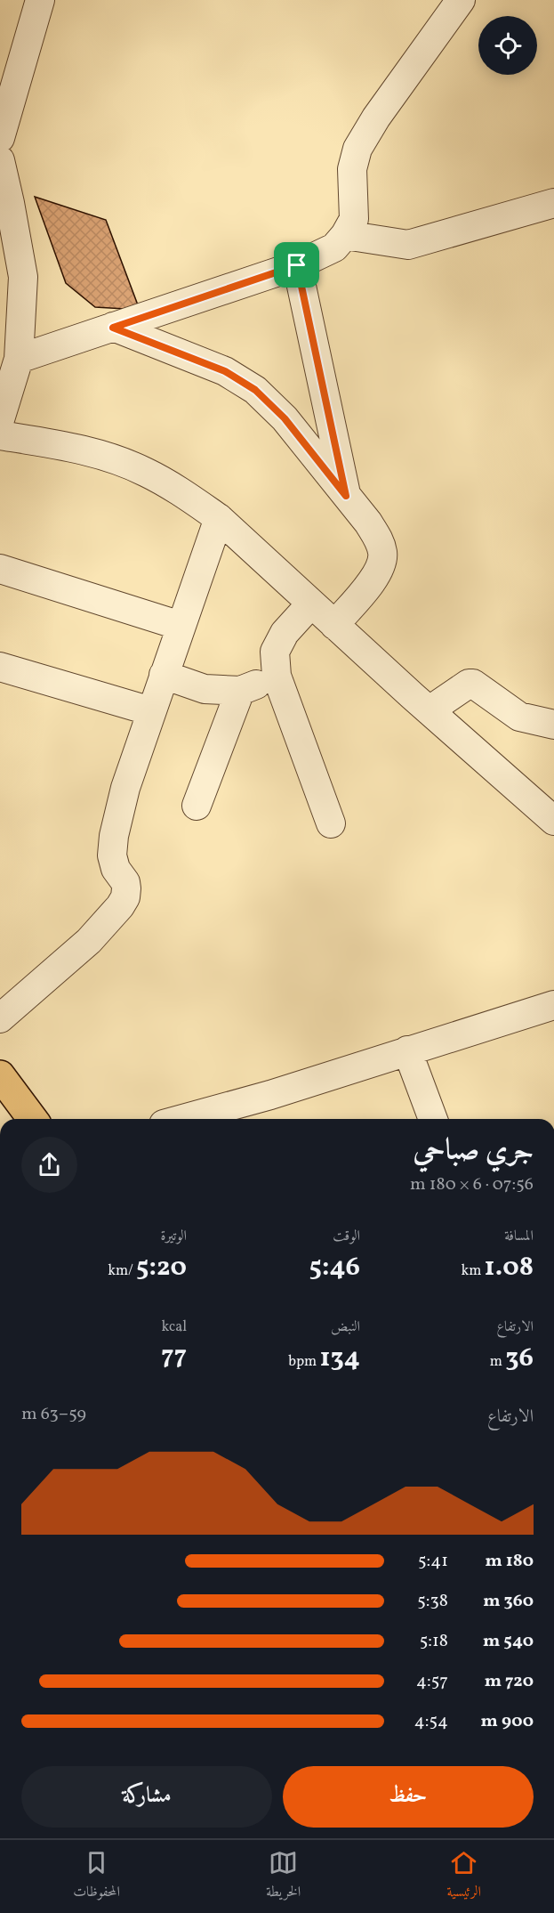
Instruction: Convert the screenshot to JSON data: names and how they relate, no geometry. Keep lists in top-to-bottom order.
{
  "page": {
    "heading": ["جري صباحي", "07:56 · 6 × 180 m"],
    "stats": [
      ["المسافة", "1.08 km"],
      ["الوقت", "5:46"],
      ["الوتيرة", "5:20 /km"],
      ["الارتفاع", "36 m"],
      ["النبض", "134 bpm"],
      ["kcal", "77"]
    ],
    "chart": ["الارتفاع", "59–63 m"],
    "list": [
      {
        "name": "180 m",
        "note": "5:41"
      },
      {
        "name": "360 m",
        "note": "5:38"
      },
      {
        "name": "540 m",
        "note": "5:18"
      },
      {
        "name": "720 m",
        "note": "4:57"
      },
      {
        "name": "900 m",
        "note": "4:54"
      }
    ],
    "buttons": ["حفظ", "مشاركة"],
    "tabs": ["الرئيسية", "الخريطة", "المحفوظات"]
  }
}
